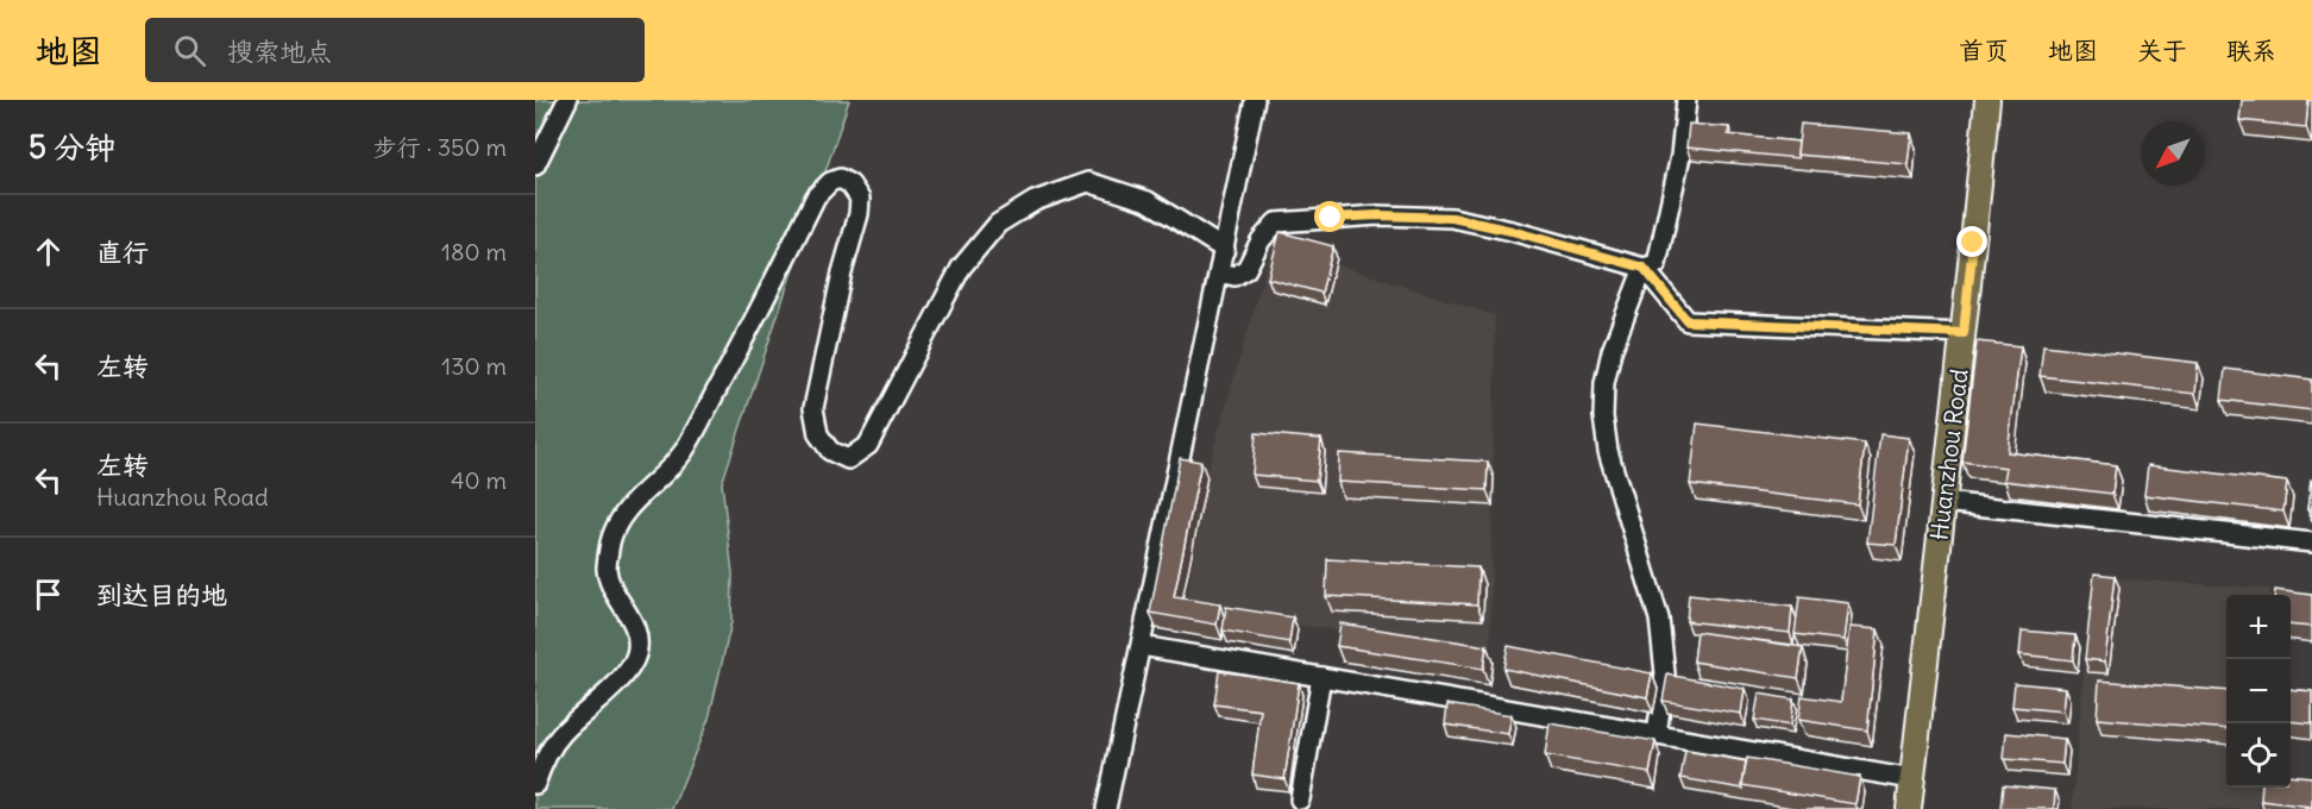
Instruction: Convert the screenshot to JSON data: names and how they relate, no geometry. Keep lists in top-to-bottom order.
{
  "streets": {
    "main road": ["Huanzhou Road"]
  },
  "north": "bottom left",
  "page": {
    "header": "地图",
    "search": "搜索地点",
    "nav": [
      "首页",
      "地图",
      "关于",
      "联系"
    ],
    "heading": ["5 分钟", "步行 · 350 m"],
    "list": [
      ["直行", "180 m"],
      ["左转", "130 m"],
      ["左转", "Huanzhou Road", "40 m"],
      "到达目的地"
    ],
    "map_buttons": ["+", "−"]
  }
}
